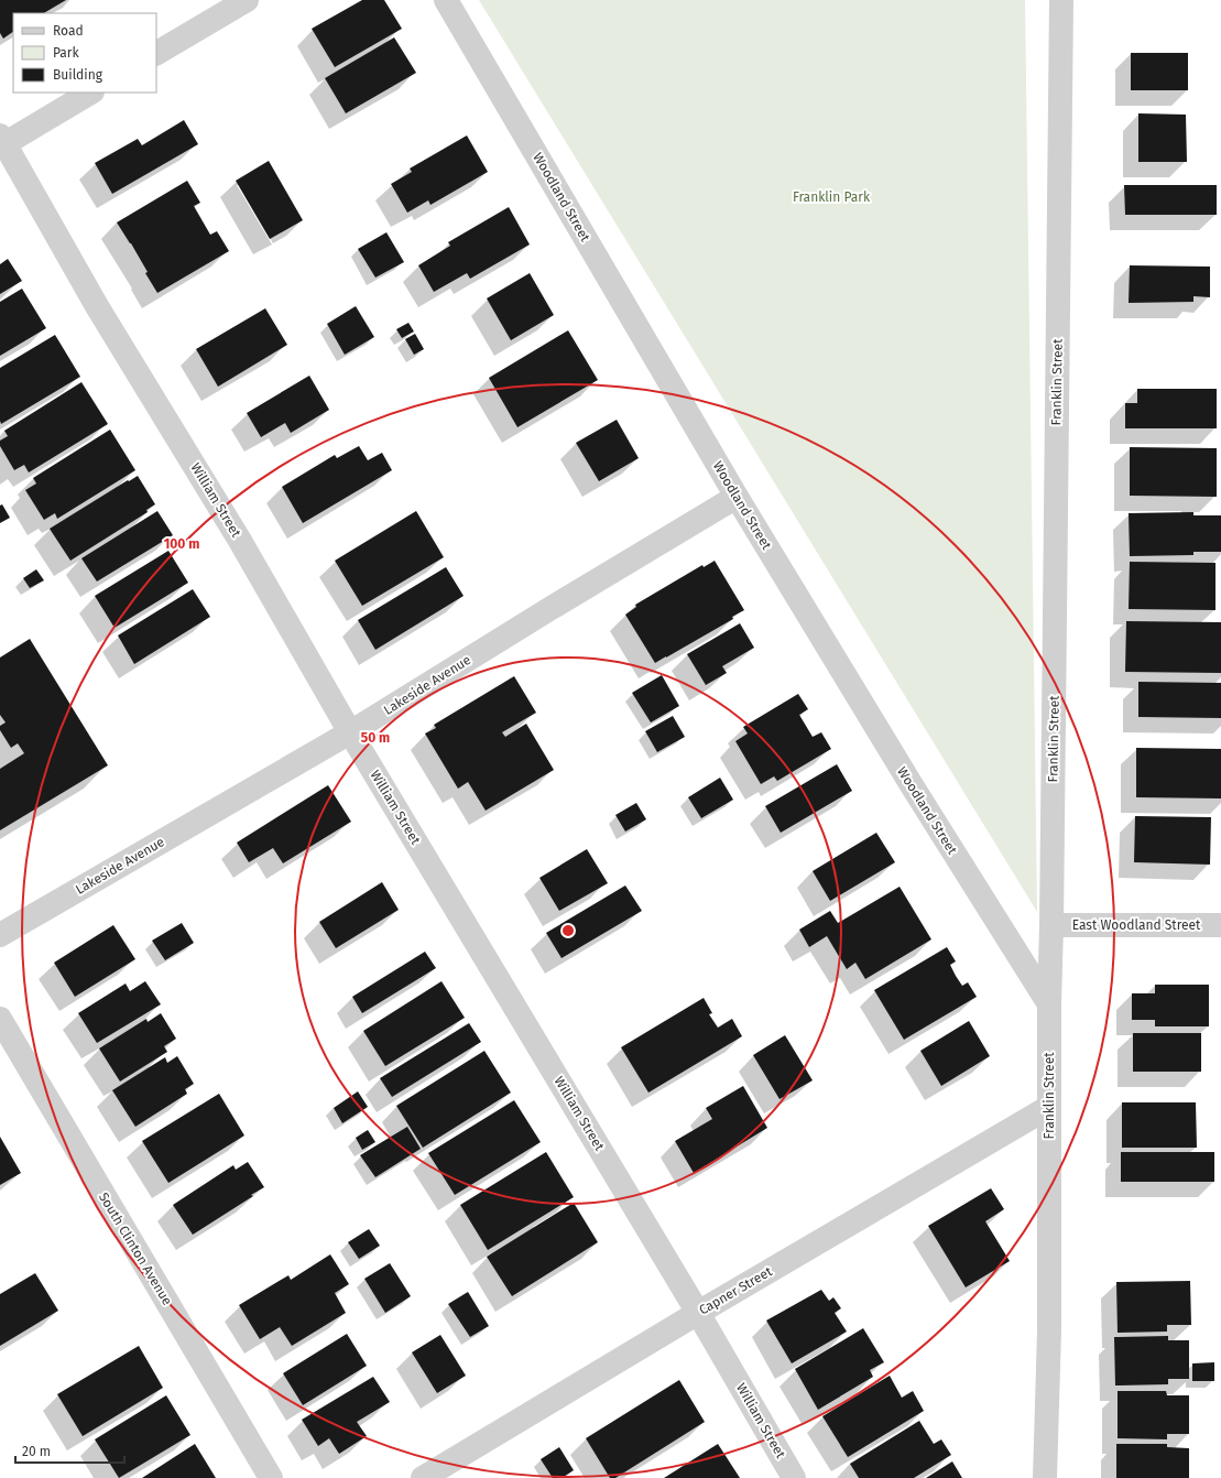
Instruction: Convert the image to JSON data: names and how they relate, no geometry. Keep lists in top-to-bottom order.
{
  "streets": {
    "street": [
      "Woodland Street",
      "Franklin Street",
      "William Street",
      "Lakeside Avenue",
      "East Woodland Street",
      "South Clinton Avenue",
      "Capner Street"
    ]
  },
  "crossings": [
    ["Woodland Street", "Franklin Street"],
    ["Woodland Street", "Lakeside Avenue"],
    ["Franklin Street", "East Woodland Street"],
    ["Franklin Street", "Capner Street"],
    ["William Street", "Lakeside Avenue"],
    ["William Street", "Capner Street"]
  ],
  "parks": ["Franklin Park"],
  "legend": ["Road", "Park", "Building"],
  "scale_bar": "20 m",
  "rings": ["100 m", "50 m"]
}
